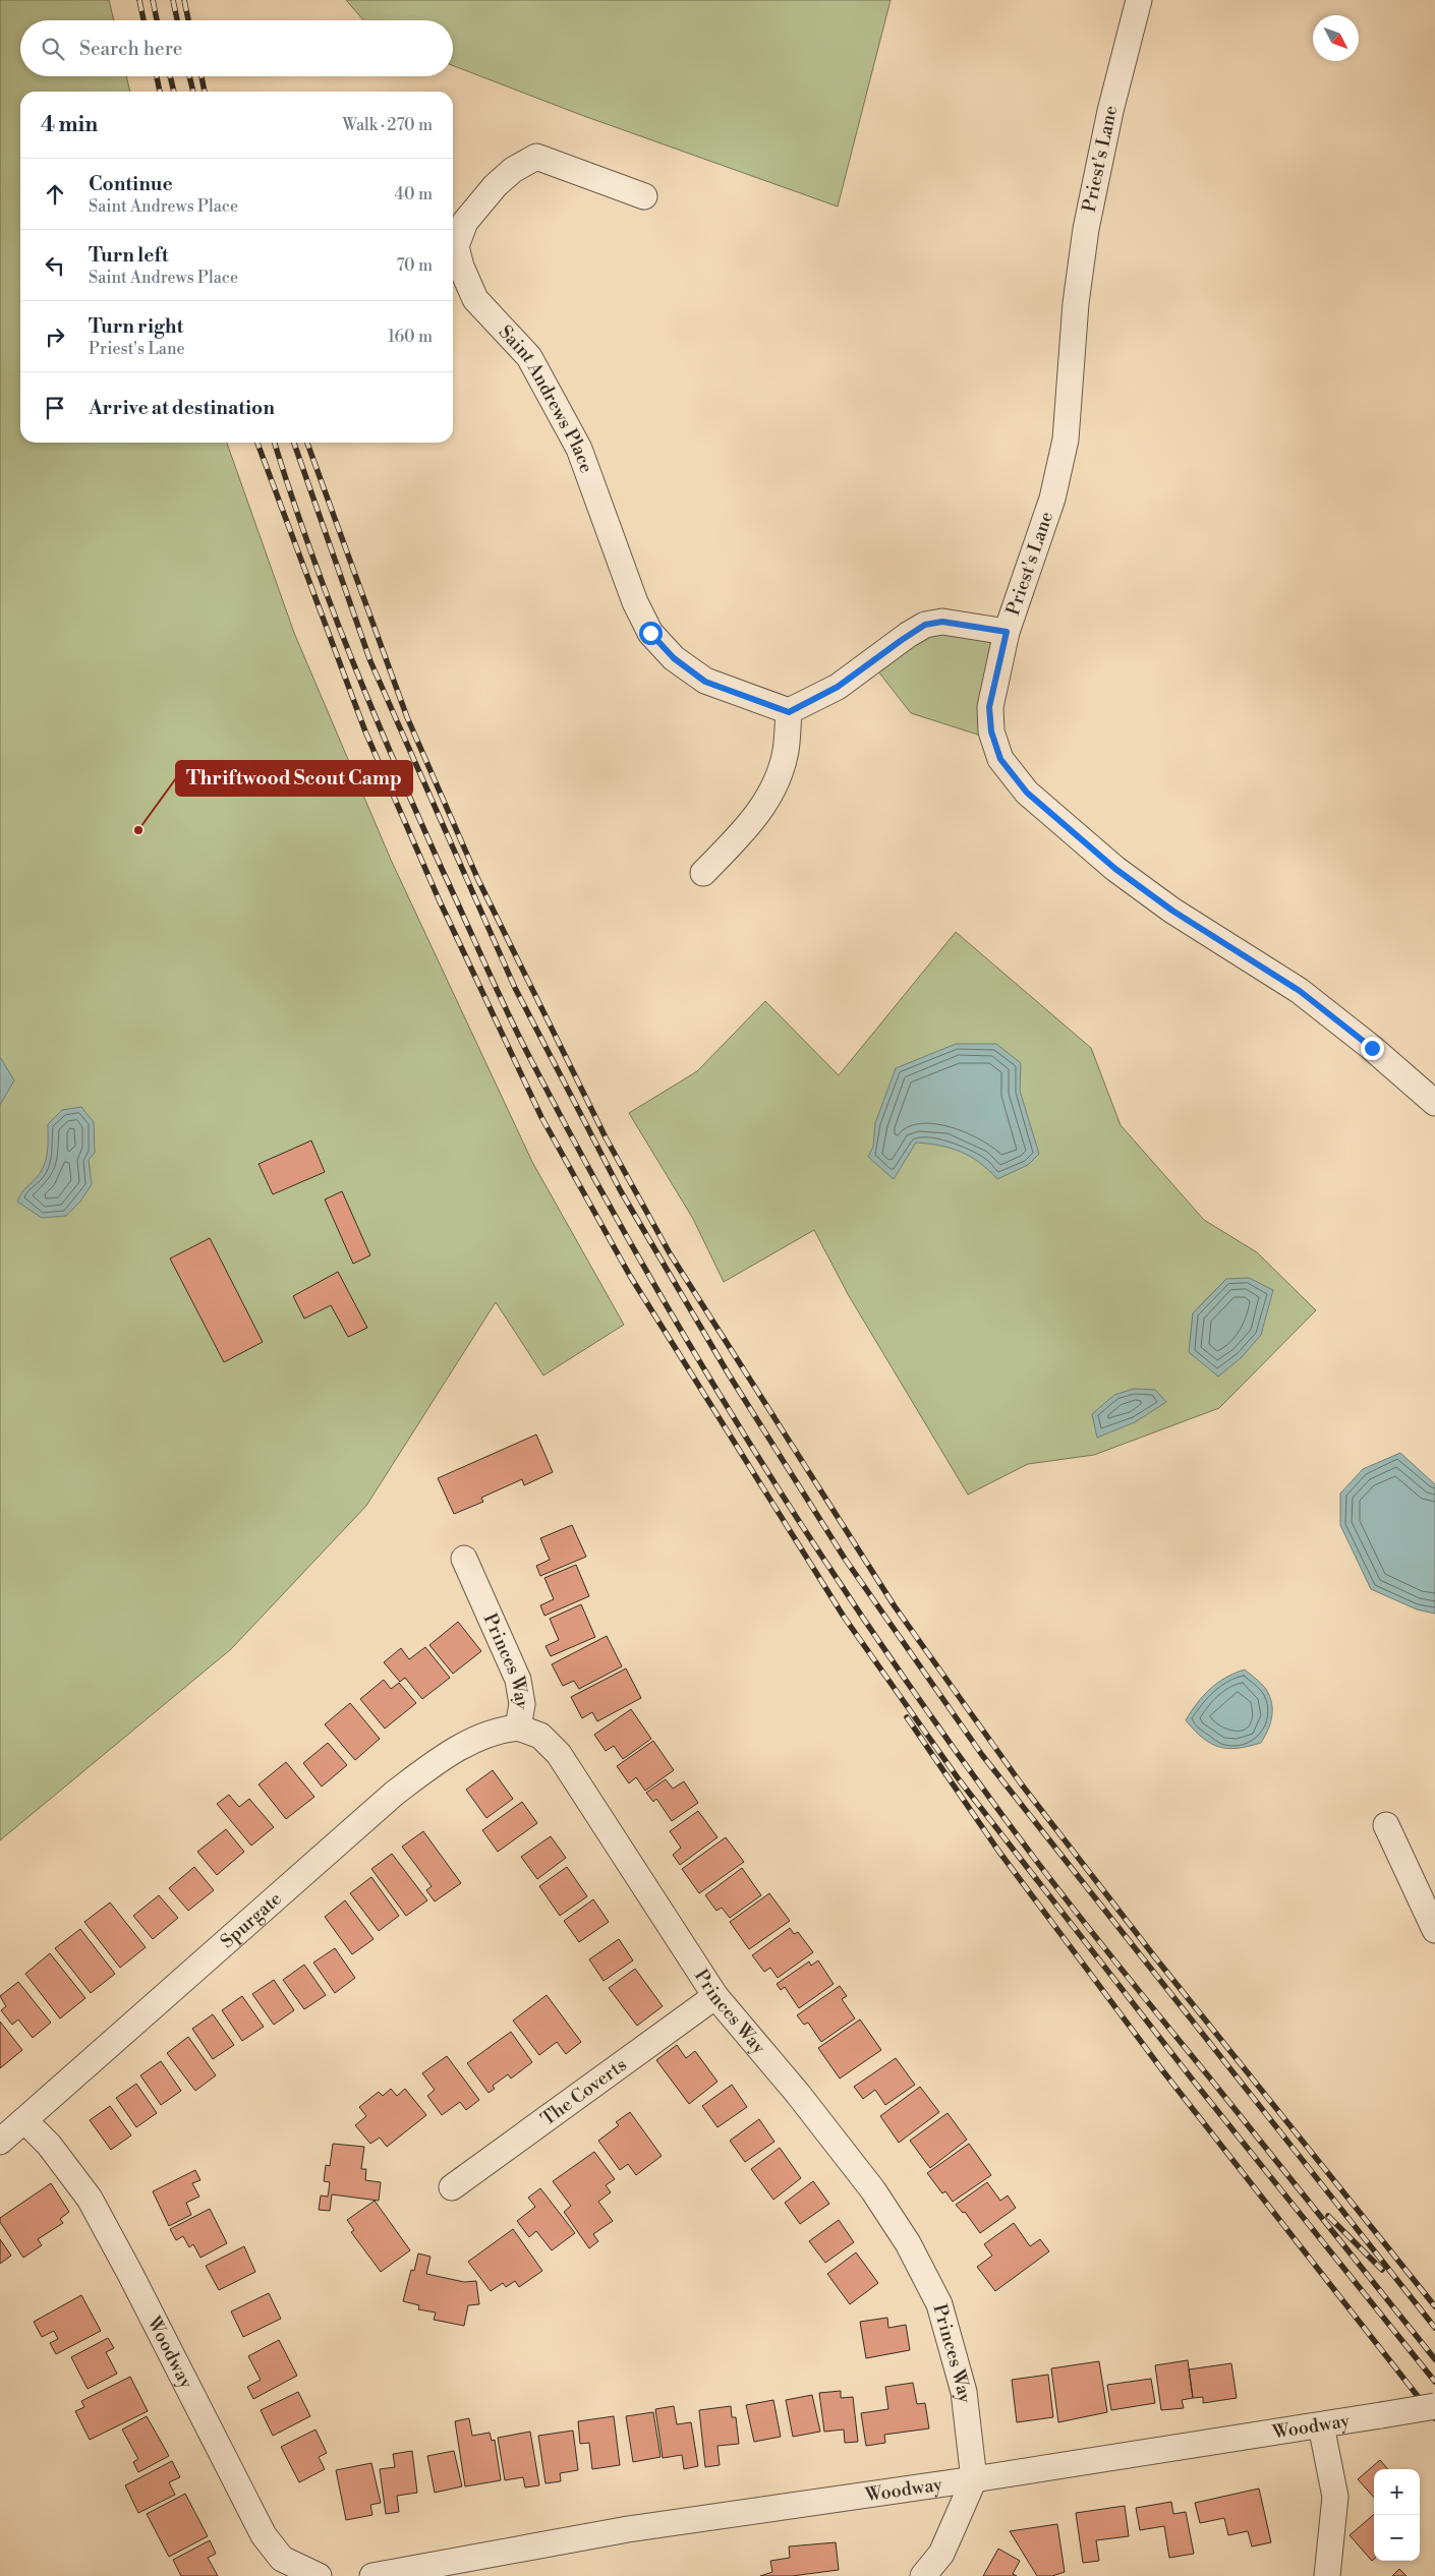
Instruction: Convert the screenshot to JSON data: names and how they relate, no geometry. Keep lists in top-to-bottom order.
{
  "streets": {
    "street": [
      "Priest's Lane",
      "Saint Andrews Place",
      "Princes Way",
      "Spurgate",
      "The Coverts",
      "Woodway"
    ]
  },
  "crossings": [
    ["Princes Way", "Spurgate"],
    ["Princes Way", "The Coverts"],
    ["Princes Way", "Woodway"],
    ["Spurgate", "Woodway"]
  ],
  "places": ["Thriftwood Scout Camp"],
  "north": "bottom right",
  "page": {
    "search": "Search here",
    "heading": ["4 min", "Walk · 270 m"],
    "list": [
      ["Continue", "Saint Andrews Place", "40 m"],
      ["Turn left", "Saint Andrews Place", "70 m"],
      ["Turn right", "Priest's Lane", "160 m"],
      "Arrive at destination"
    ],
    "map_buttons": ["+", "−"]
  }
}
